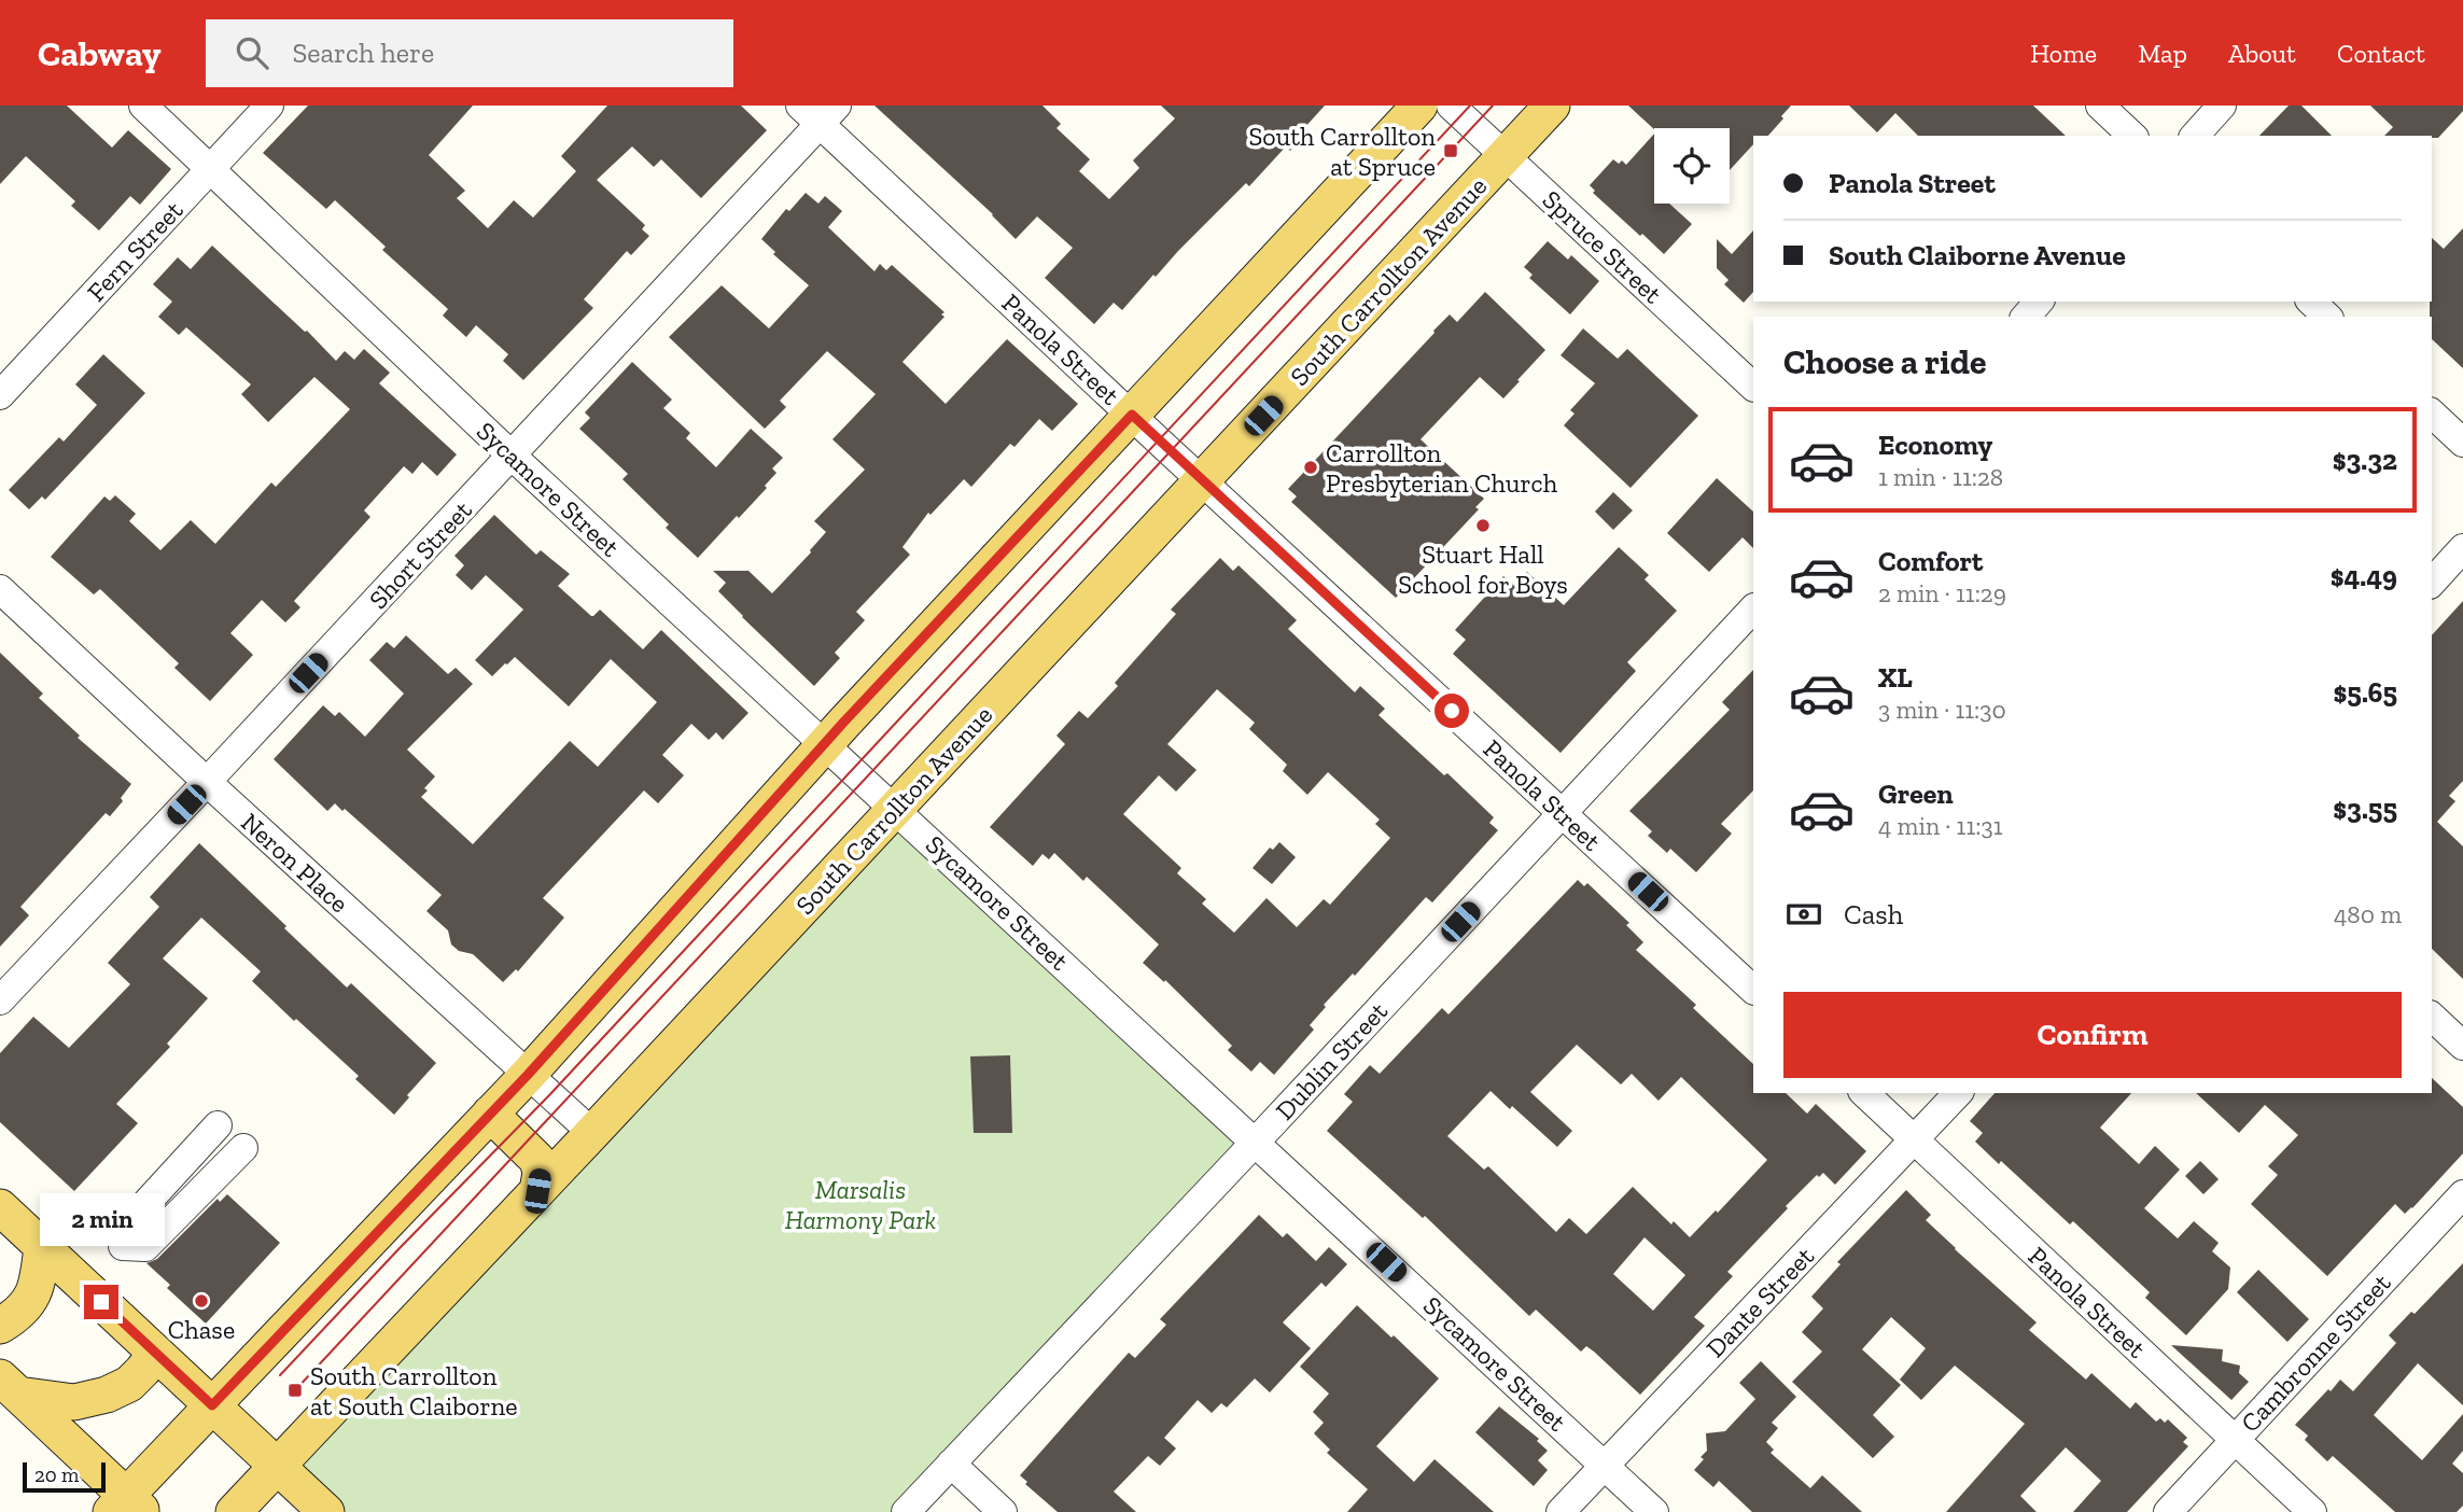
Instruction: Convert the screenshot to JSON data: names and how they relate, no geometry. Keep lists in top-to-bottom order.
{
  "streets": {
    "main road": ["South Carrollton Avenue"],
    "street": [
      "Spruce Street",
      "Fern Street",
      "Panola Street",
      "Sycamore Street",
      "Short Street",
      "Neron Place",
      "Dublin Street",
      "Dante Street",
      "Cambronne Street"
    ]
  },
  "crossings": [
    ["Spruce Street", "South Carrollton Avenue"],
    ["Fern Street", "Sycamore Street"],
    ["South Carrollton Avenue", "Panola Street"],
    ["South Carrollton Avenue", "Sycamore Street"],
    ["South Carrollton Avenue", "Neron Place"],
    ["Panola Street", "Short Street"],
    ["Panola Street", "Dublin Street"],
    ["Panola Street", "Dante Street"],
    ["Panola Street", "Cambronne Street"],
    ["Sycamore Street", "Short Street"],
    ["Sycamore Street", "Dublin Street"],
    ["Sycamore Street", "Dante Street"],
    ["Short Street", "Neron Place"]
  ],
  "parks": ["Marsalis Harmony Park"],
  "places": {
    "transit": ["South Carrollton at Spruce", "South Carrollton at South Claiborne"],
    "other": ["Carrollton Presbyterian Church", "Stuart Hall School for Boys", "Chase"]
  },
  "scale_bar": "20 m",
  "page": {
    "header": "Cabway",
    "search": "Search here",
    "nav": [
      "Home",
      "Map",
      "About",
      "Contact"
    ],
    "banner": ["Panola Street", "South Claiborne Avenue"],
    "heading": "Choose a ride",
    "list": [
      {
        "name": "Economy",
        "note": "1 min · 11:28",
        "value": "$3.32"
      },
      {
        "name": "Comfort",
        "note": "2 min · 11:29",
        "value": "$4.49"
      },
      {
        "name": "XL",
        "note": "3 min · 11:30",
        "value": "$5.65"
      },
      {
        "name": "Green",
        "note": "4 min · 11:31",
        "value": "$3.55"
      }
    ],
    "pay": ["Cash", "480 m"],
    "buttons": "Confirm",
    "bubble": "2 min",
    "scale": "20 m"
  }
}
